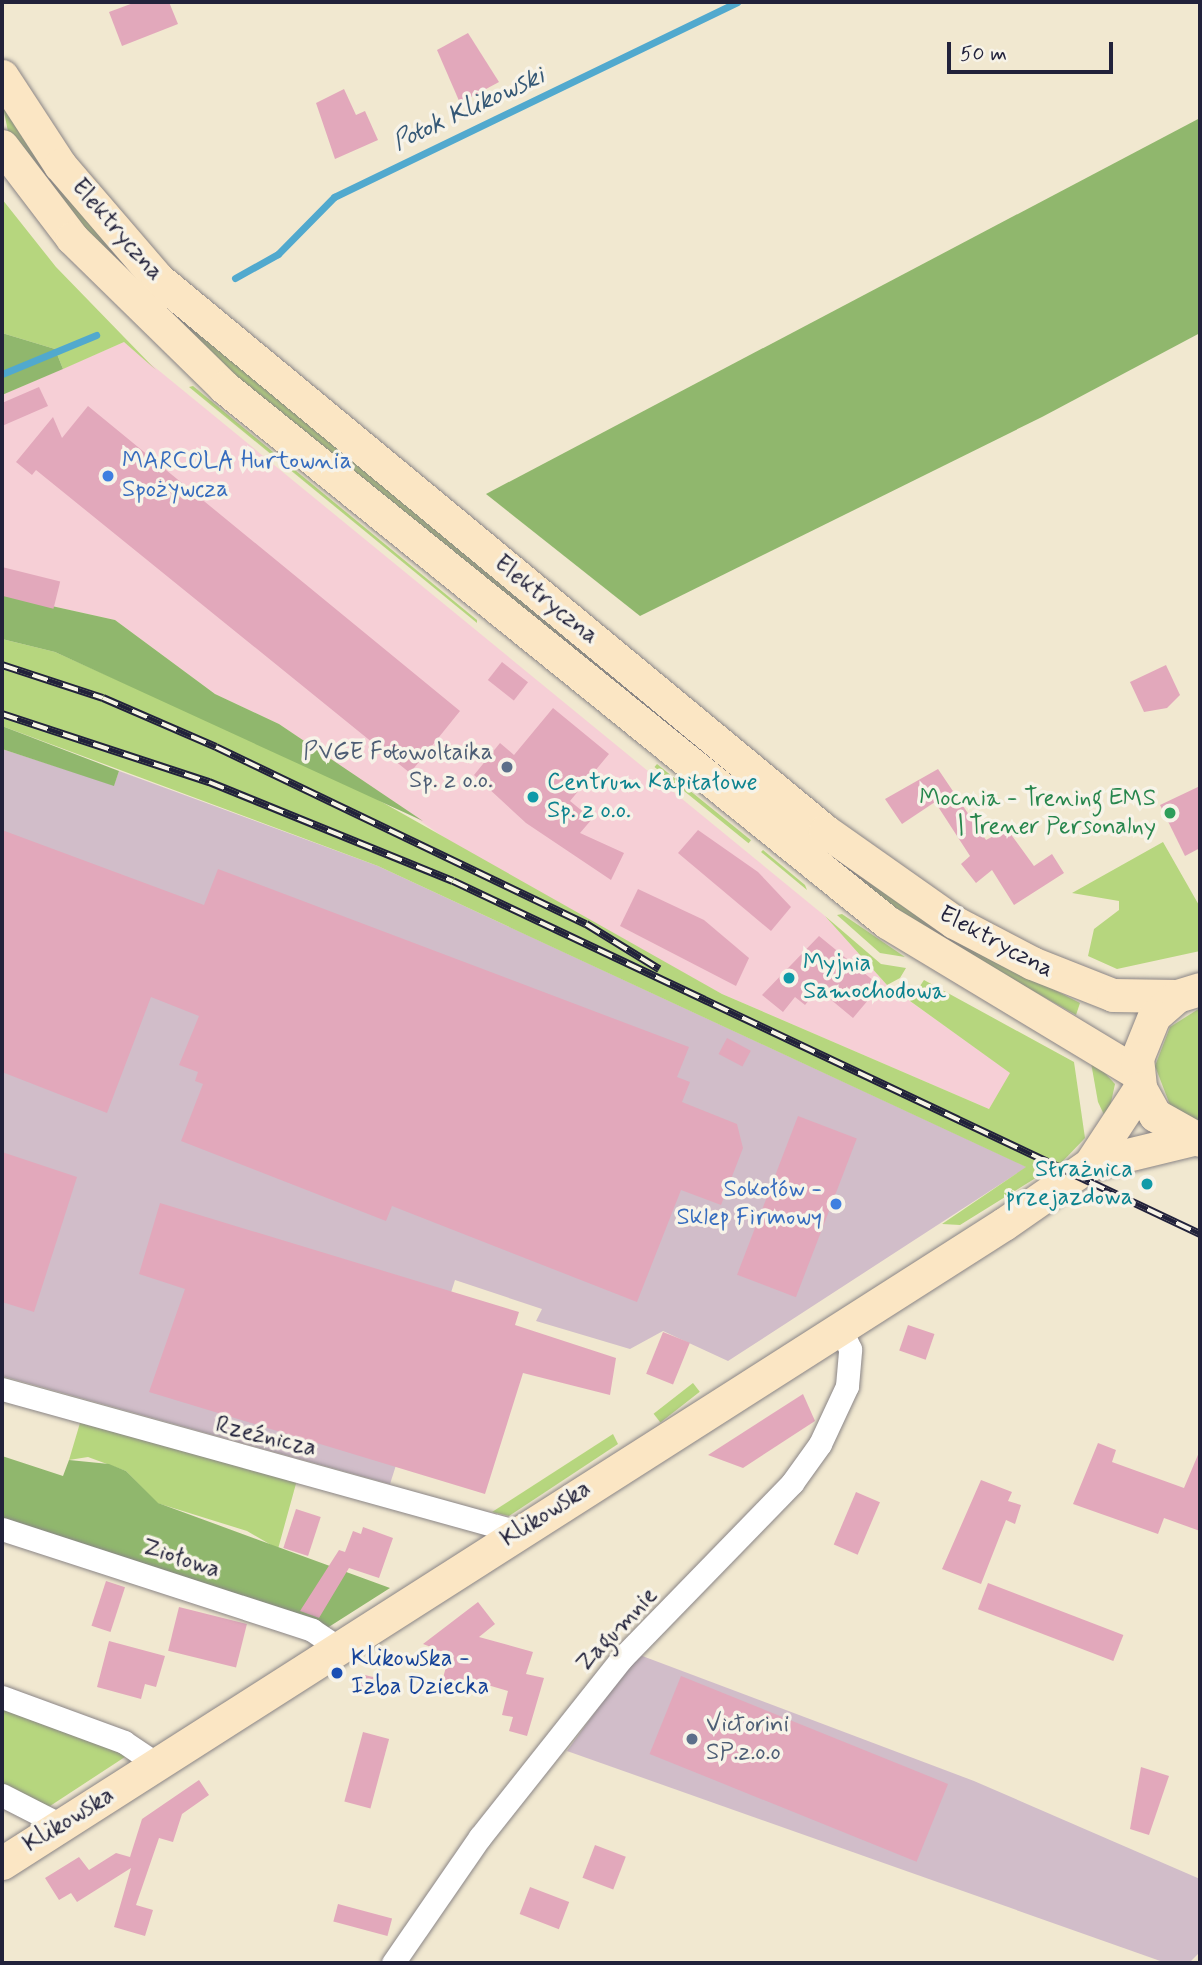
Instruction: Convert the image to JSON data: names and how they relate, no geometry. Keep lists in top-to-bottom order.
{
  "streets": {
    "main road": ["Elektryczna", "Klikowska"],
    "street": ["Rzeźnicza", "Ziołowa", "Zagumnie"]
  },
  "crossings": [
    ["Elektryczna", "Klikowska"],
    ["Rzeźnicza", "Klikowska"],
    ["Klikowska", "Ziołowa"],
    ["Klikowska", "Zagumnie"]
  ],
  "water": ["Potok Klikowski"],
  "places": [
    "MARCOLA Hurtownia Spożywcza",
    "PVGE Fotowoltaika Sp. z o.o.",
    "Centrum Kapitałowe Sp. z o.o.",
    "Mocnia - Trening EMS | Trener Personalny",
    "Myjnia Samochodowa",
    "Strażnica przejazdowa",
    "Sokołów - Sklep Firmowy",
    "Klikowska - Izba Dziecka",
    "Victorini SP.z.o.o"
  ],
  "scale_bar": "50 m"
}
